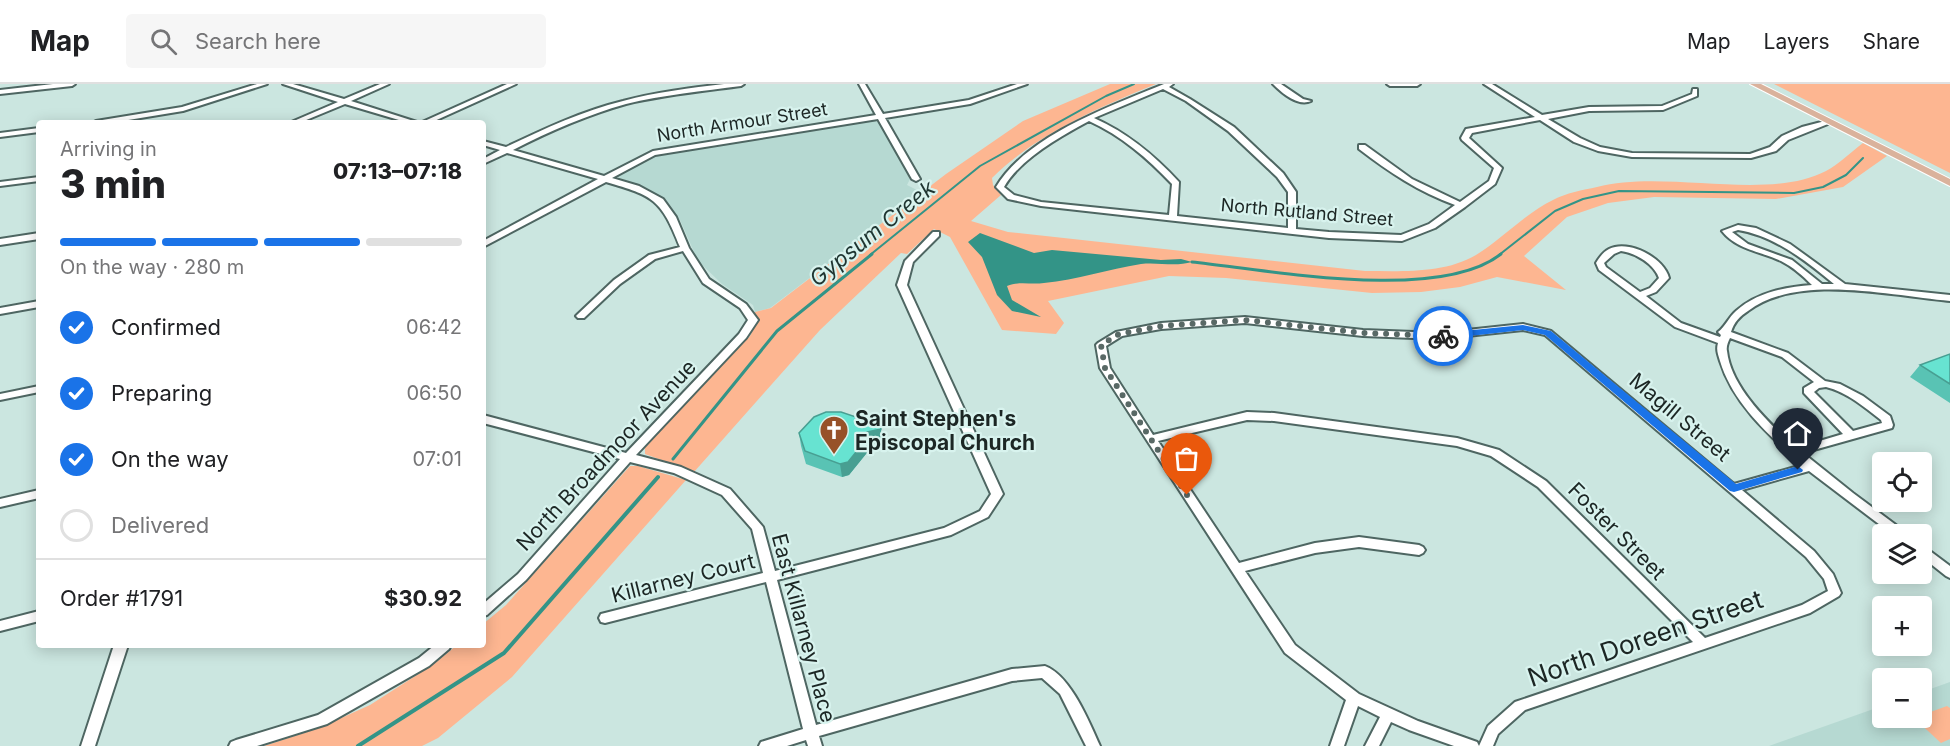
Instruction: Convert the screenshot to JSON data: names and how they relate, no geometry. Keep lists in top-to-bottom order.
{
  "streets": {
    "street": [
      "North Armour Street",
      "North Rutland Street",
      "Magill Street",
      "North Broadmoor Avenue",
      "Foster Street",
      "Killarney Court",
      "East Killarney Place",
      "North Doreen Street"
    ]
  },
  "crossings": [
    ["Magill Street", "Foster Street"],
    ["Magill Street", "North Doreen Street"],
    ["North Broadmoor Avenue", "East Killarney Place"],
    ["Foster Street", "North Doreen Street"],
    ["Killarney Court", "East Killarney Place"]
  ],
  "water": ["Gypsum Creek"],
  "places": {
    "church": ["Saint Stephen's Episcopal Church"]
  },
  "page": {
    "header": "Map",
    "search": "Search here",
    "nav": ["Map", "Layers", "Share"],
    "heading": ["3 min", "Arriving in", "07:13–07:18"],
    "panel": ["Order #1791", "$30.92"],
    "bar": "On the way · 280 m",
    "list": [
      ["Confirmed", "06:42"],
      ["Preparing", "06:50"],
      ["On the way", "07:01"],
      "Delivered"
    ],
    "map_buttons": ["+", "−"]
  }
}
